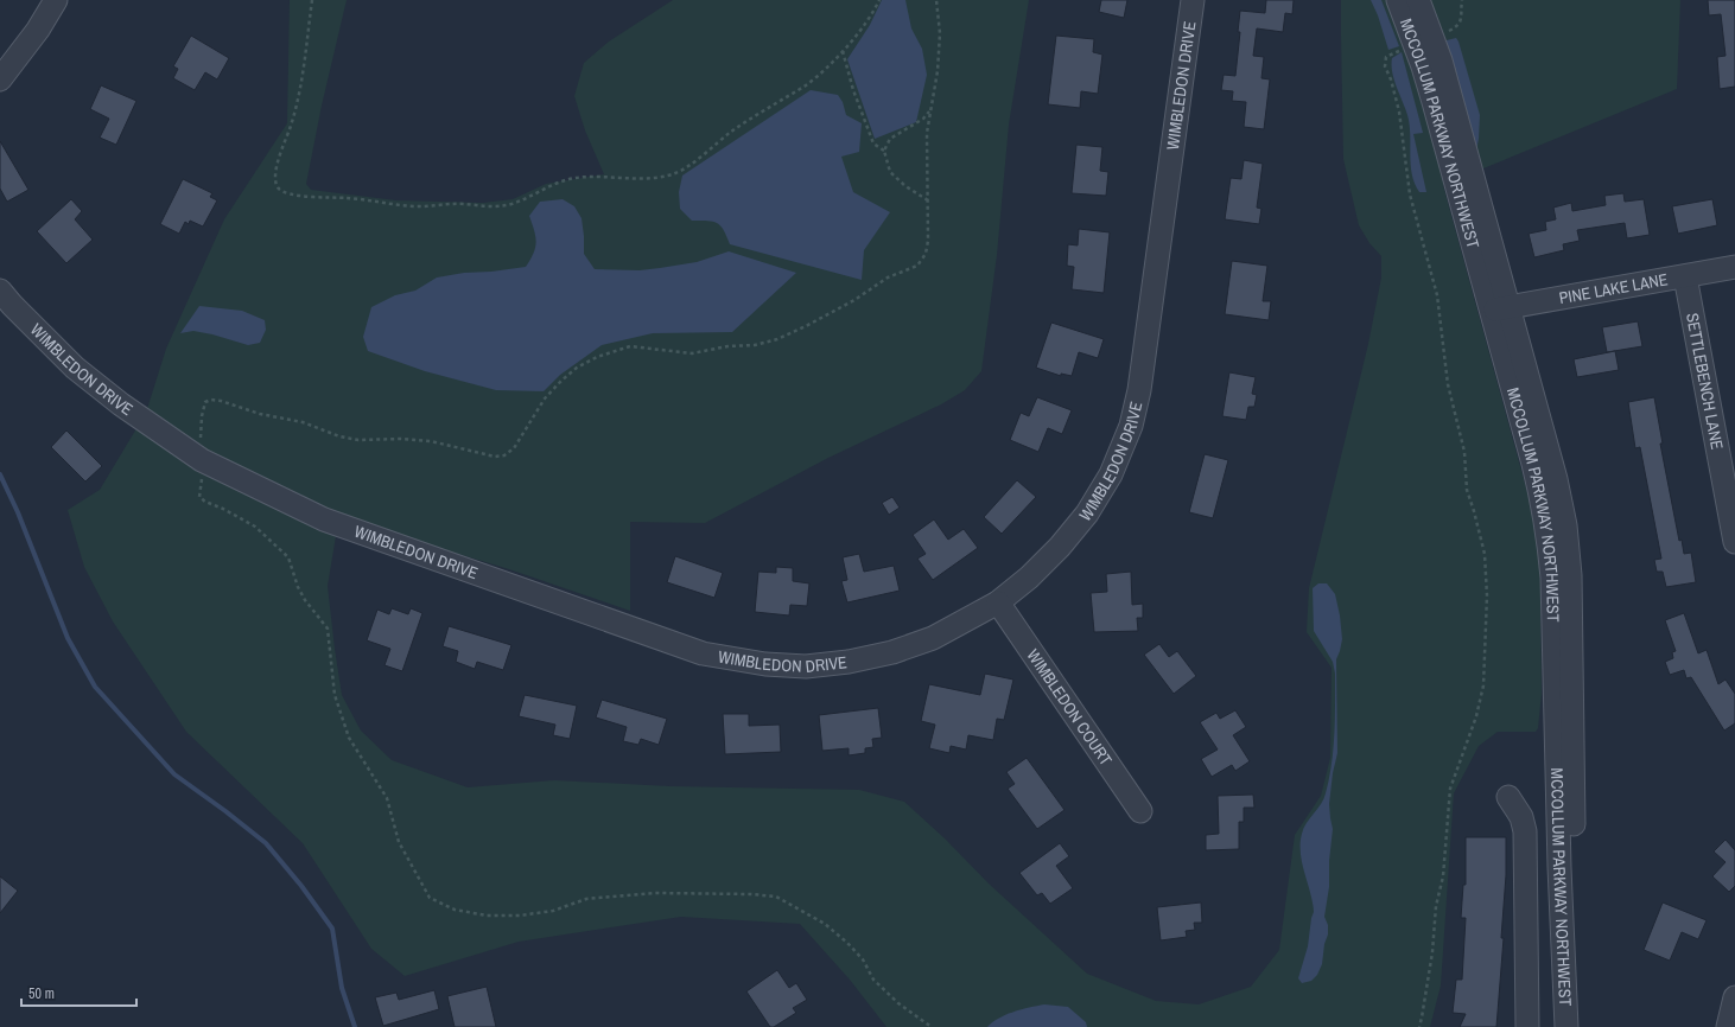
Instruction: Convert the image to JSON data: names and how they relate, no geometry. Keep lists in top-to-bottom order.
{
  "streets": {
    "street": [
      "WIMBLEDON DRIVE",
      "MCCOLLUM PARKWAY NORTHWEST",
      "PINE LAKE LANE",
      "SETTLEBENCH LANE",
      "WIMBLEDON COURT"
    ]
  },
  "crossings": [
    ["WIMBLEDON DRIVE", "WIMBLEDON COURT"],
    ["MCCOLLUM PARKWAY NORTHWEST", "PINE LAKE LANE"],
    ["PINE LAKE LANE", "SETTLEBENCH LANE"]
  ],
  "scale_bar": "50 m"
}
